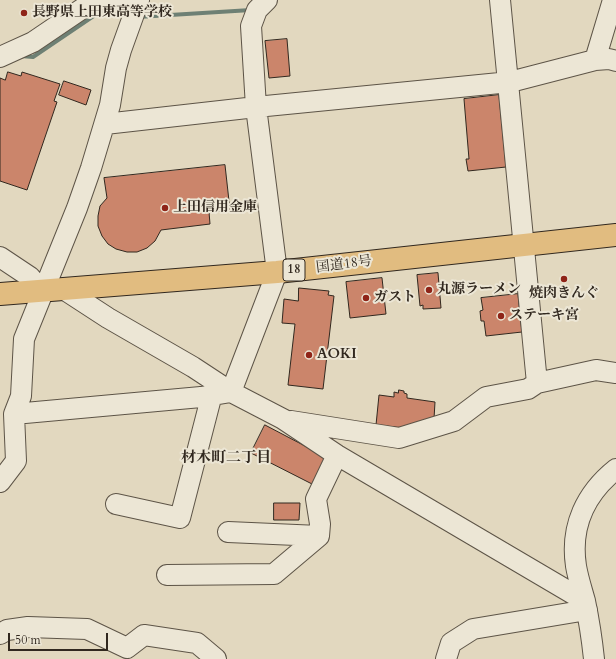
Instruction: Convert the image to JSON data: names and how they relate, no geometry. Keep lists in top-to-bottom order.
{
  "streets": {
    "highway": ["国道18号", "18"]
  },
  "districts": ["材木町二丁目"],
  "places": [
    "長野県上田東高等学校",
    "上田信用金庫",
    "焼肉きんぐ",
    "丸源ラーメン",
    "ガスト",
    "ステーキ宮",
    "AOKI"
  ],
  "scale_bar": "50 m"
}
